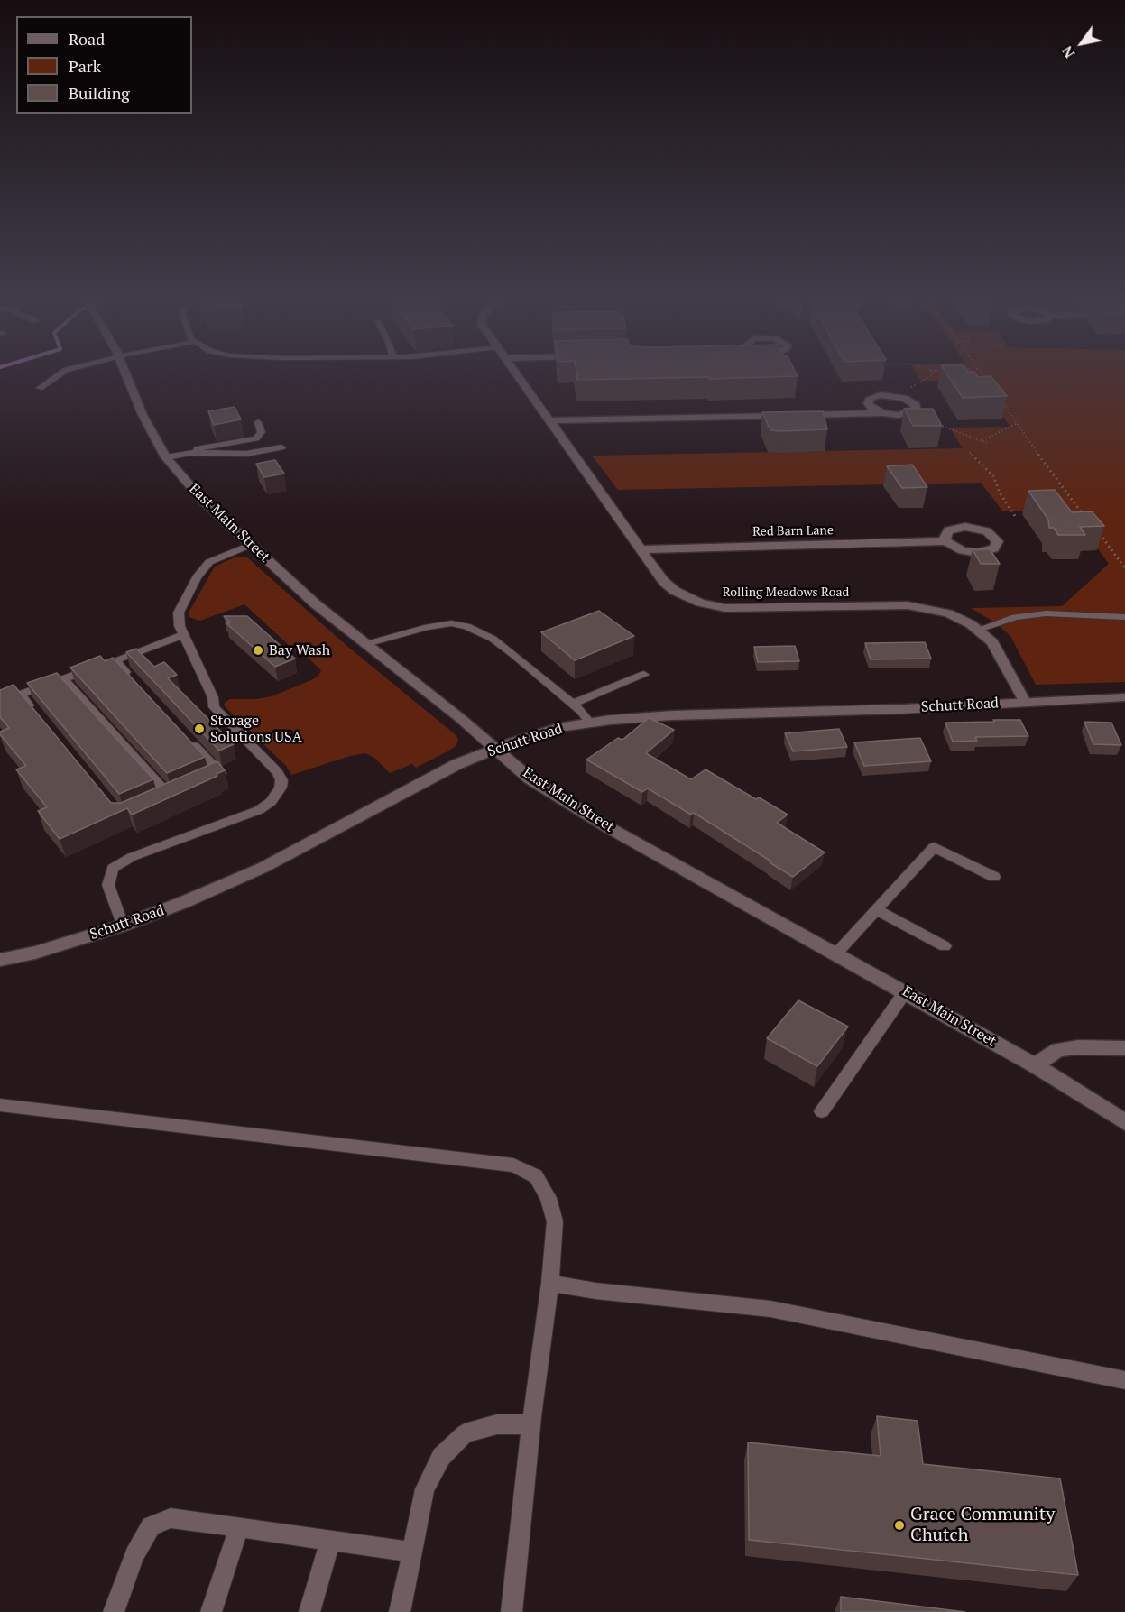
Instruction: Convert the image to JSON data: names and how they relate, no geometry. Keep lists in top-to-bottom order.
{
  "streets": {
    "street": [
      "East Main Street",
      "Red Barn Lane",
      "Rolling Meadows Road",
      "Schutt Road"
    ]
  },
  "crossings": [
    ["East Main Street", "Schutt Road"],
    ["Red Barn Lane", "Rolling Meadows Road"],
    ["Rolling Meadows Road", "Schutt Road"]
  ],
  "places": ["Bay Wash", "Storage Solutions USA", "Grace Community Chutch"],
  "legend": ["Road", "Park", "Building"],
  "north": "bottom left"
}
